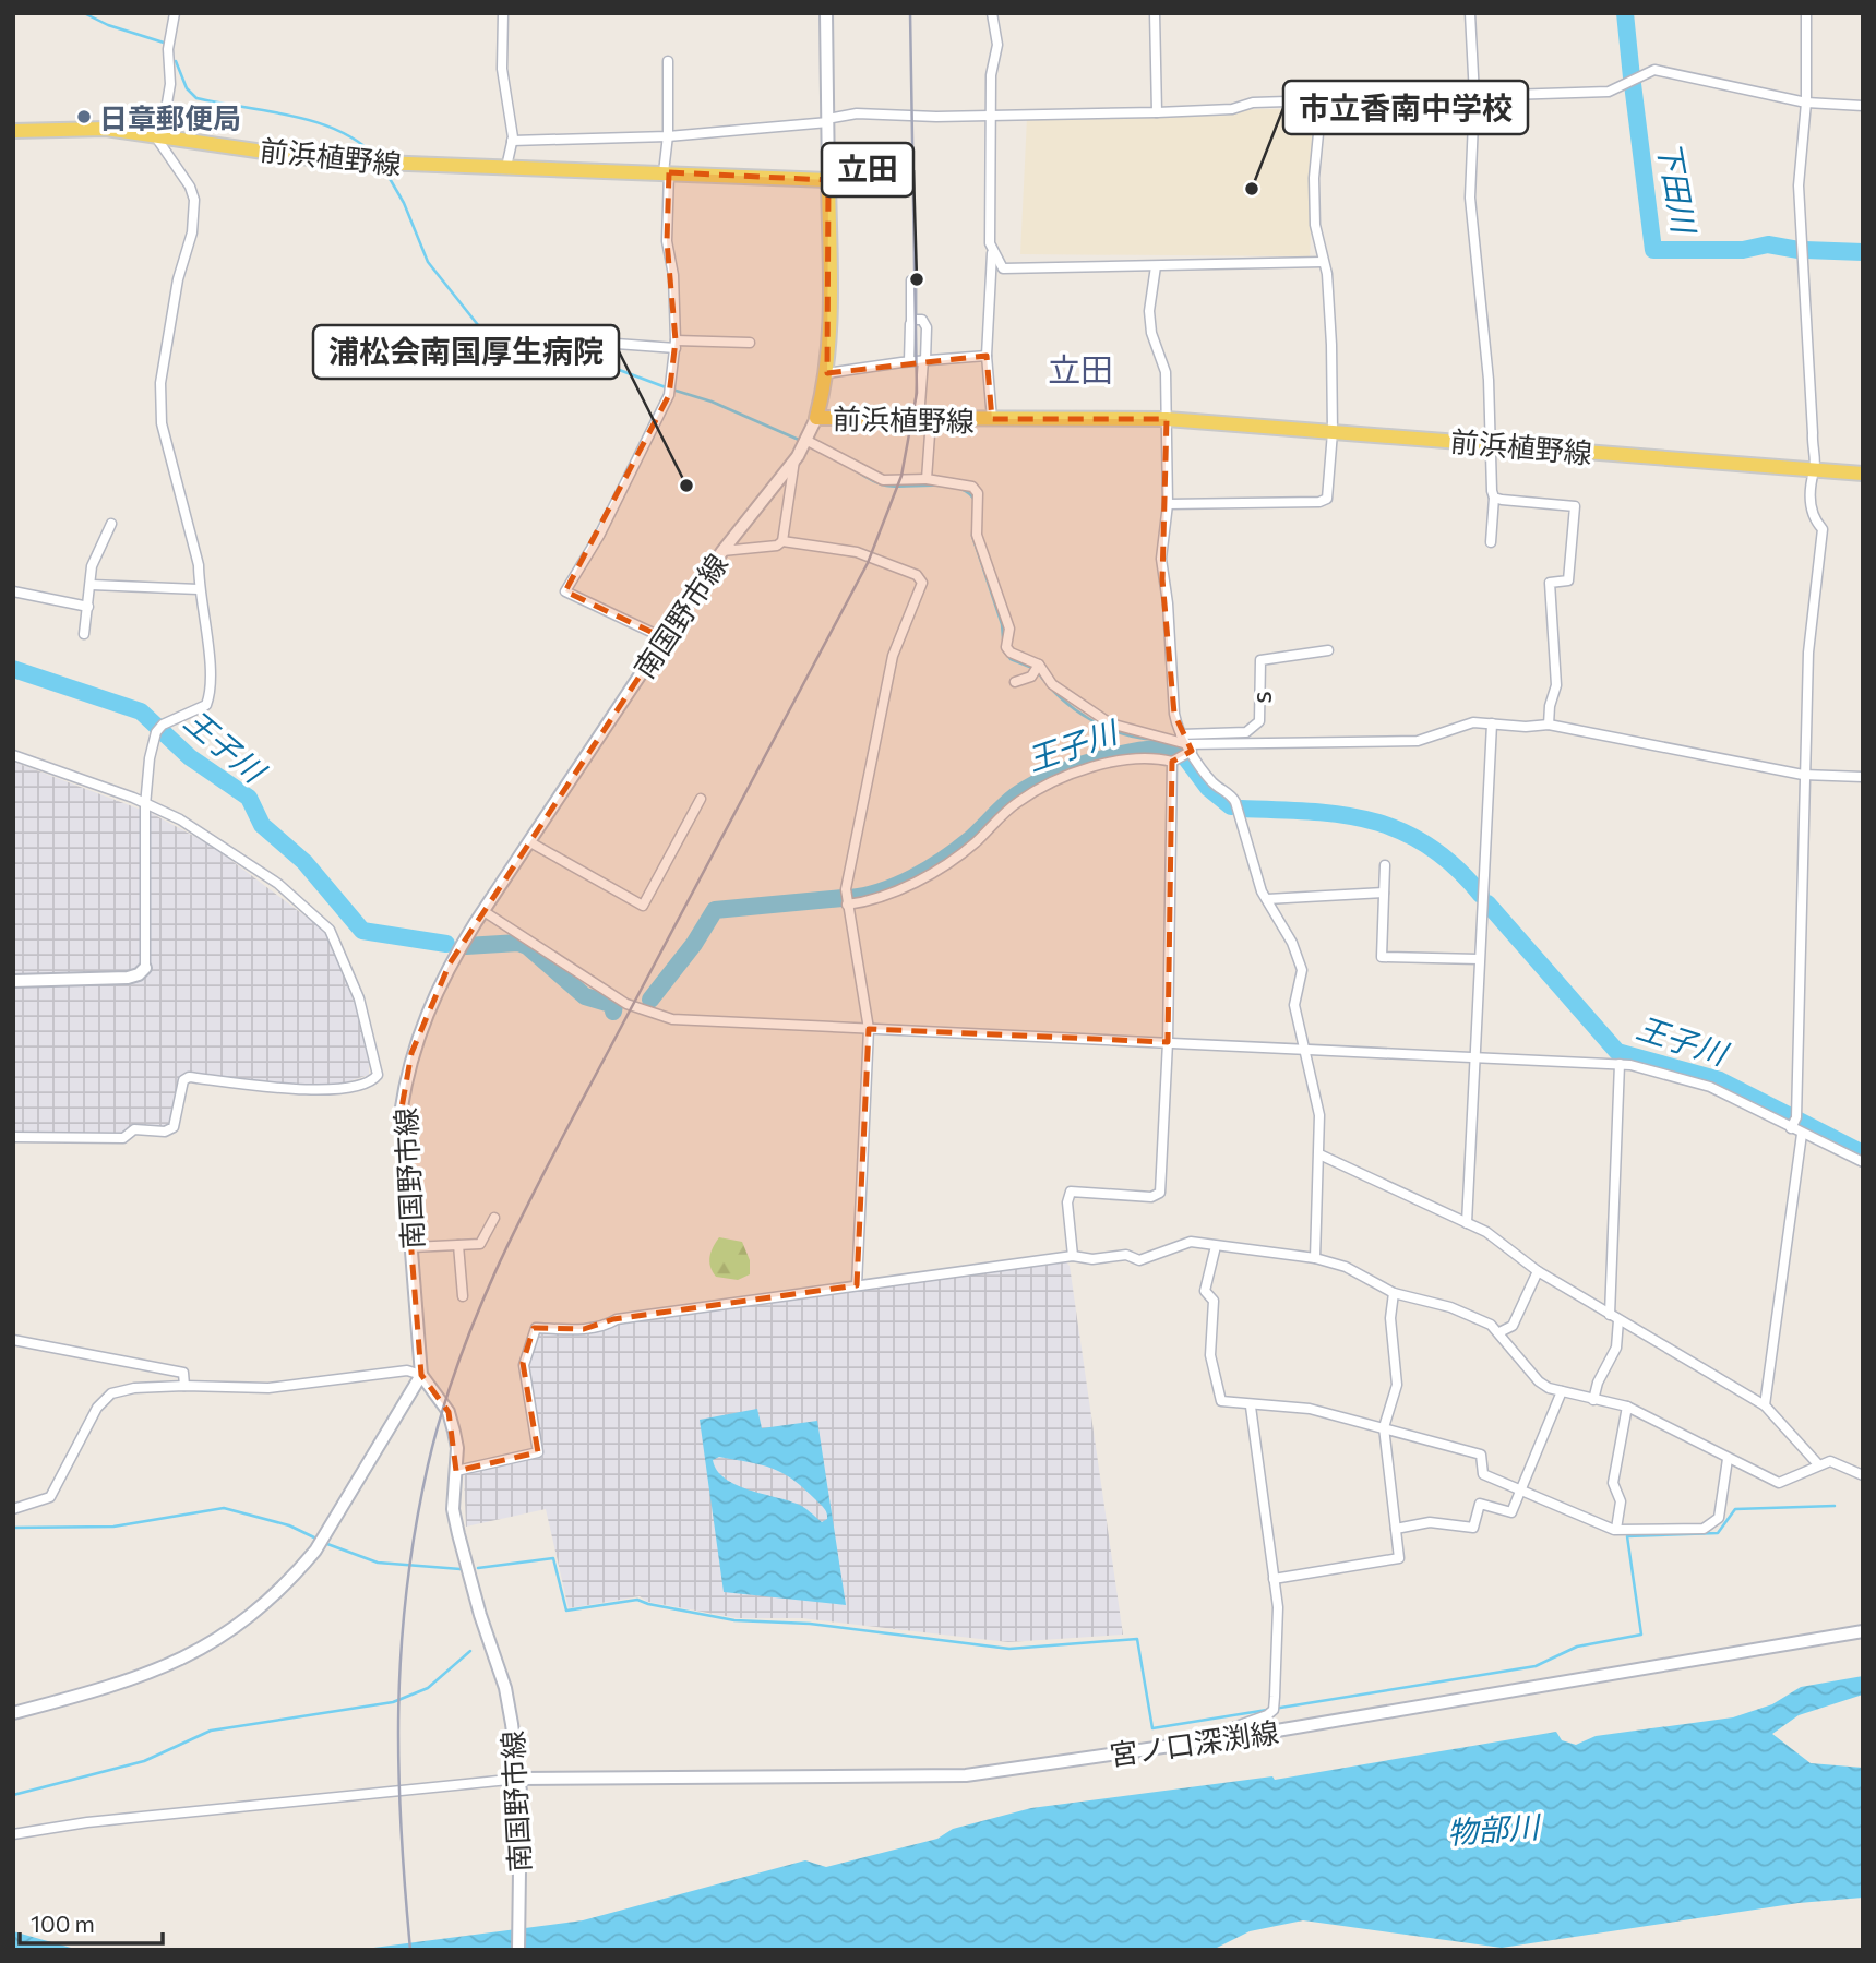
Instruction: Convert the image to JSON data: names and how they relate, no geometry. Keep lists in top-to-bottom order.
{
  "streets": {
    "main road": ["前浜植野線", "南国野市線", "宮ノ口深渕線"],
    "street": ["s"]
  },
  "crossings": [
    ["前浜植野線", "南国野市線"],
    ["南国野市線", "宮ノ口深渕線"]
  ],
  "districts": ["立田"],
  "water": ["下田川", "王子川", "物部川"],
  "places": [
    "日章郵便局",
    "市立香南中学校",
    "立田",
    "浦松会南国厚生病院"
  ],
  "scale_bar": "100 m"
}
